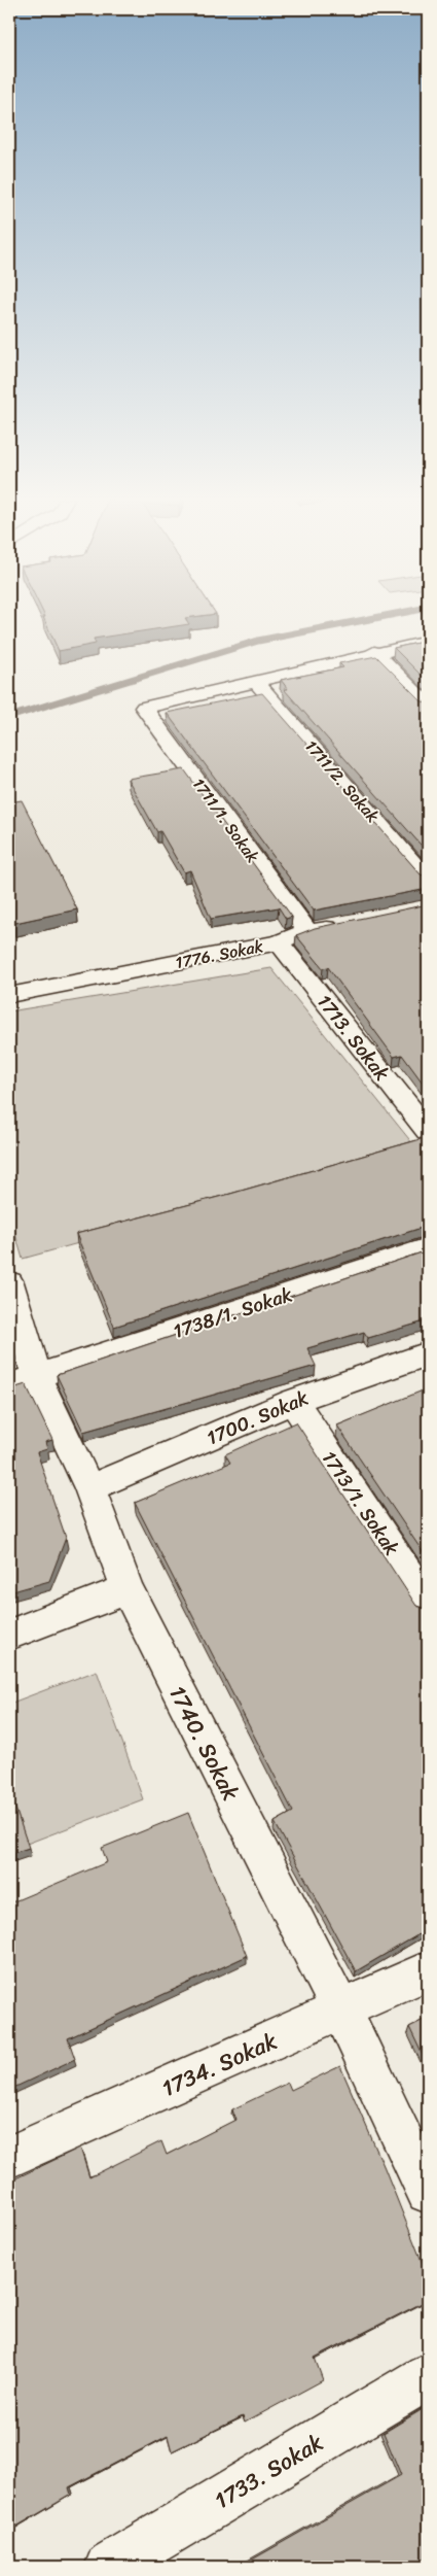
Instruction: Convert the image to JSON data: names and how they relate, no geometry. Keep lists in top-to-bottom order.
{
  "streets": {
    "street": [
      "1711/2. Sokak",
      "1711/1. Sokak",
      "1776. Sokak",
      "1713. Sokak",
      "1738/1. Sokak",
      "1700. Sokak",
      "1713/1. Sokak",
      "1740. Sokak",
      "1734. Sokak",
      "1733. Sokak"
    ]
  },
  "crossings": [
    ["1711/2. Sokak", "1711/1. Sokak"],
    ["1711/1. Sokak", "1776. Sokak"],
    ["1776. Sokak", "1713. Sokak"],
    ["1738/1. Sokak", "1740. Sokak"],
    ["1700. Sokak", "1713/1. Sokak"],
    ["1700. Sokak", "1740. Sokak"],
    ["1740. Sokak", "1734. Sokak"]
  ]
}
